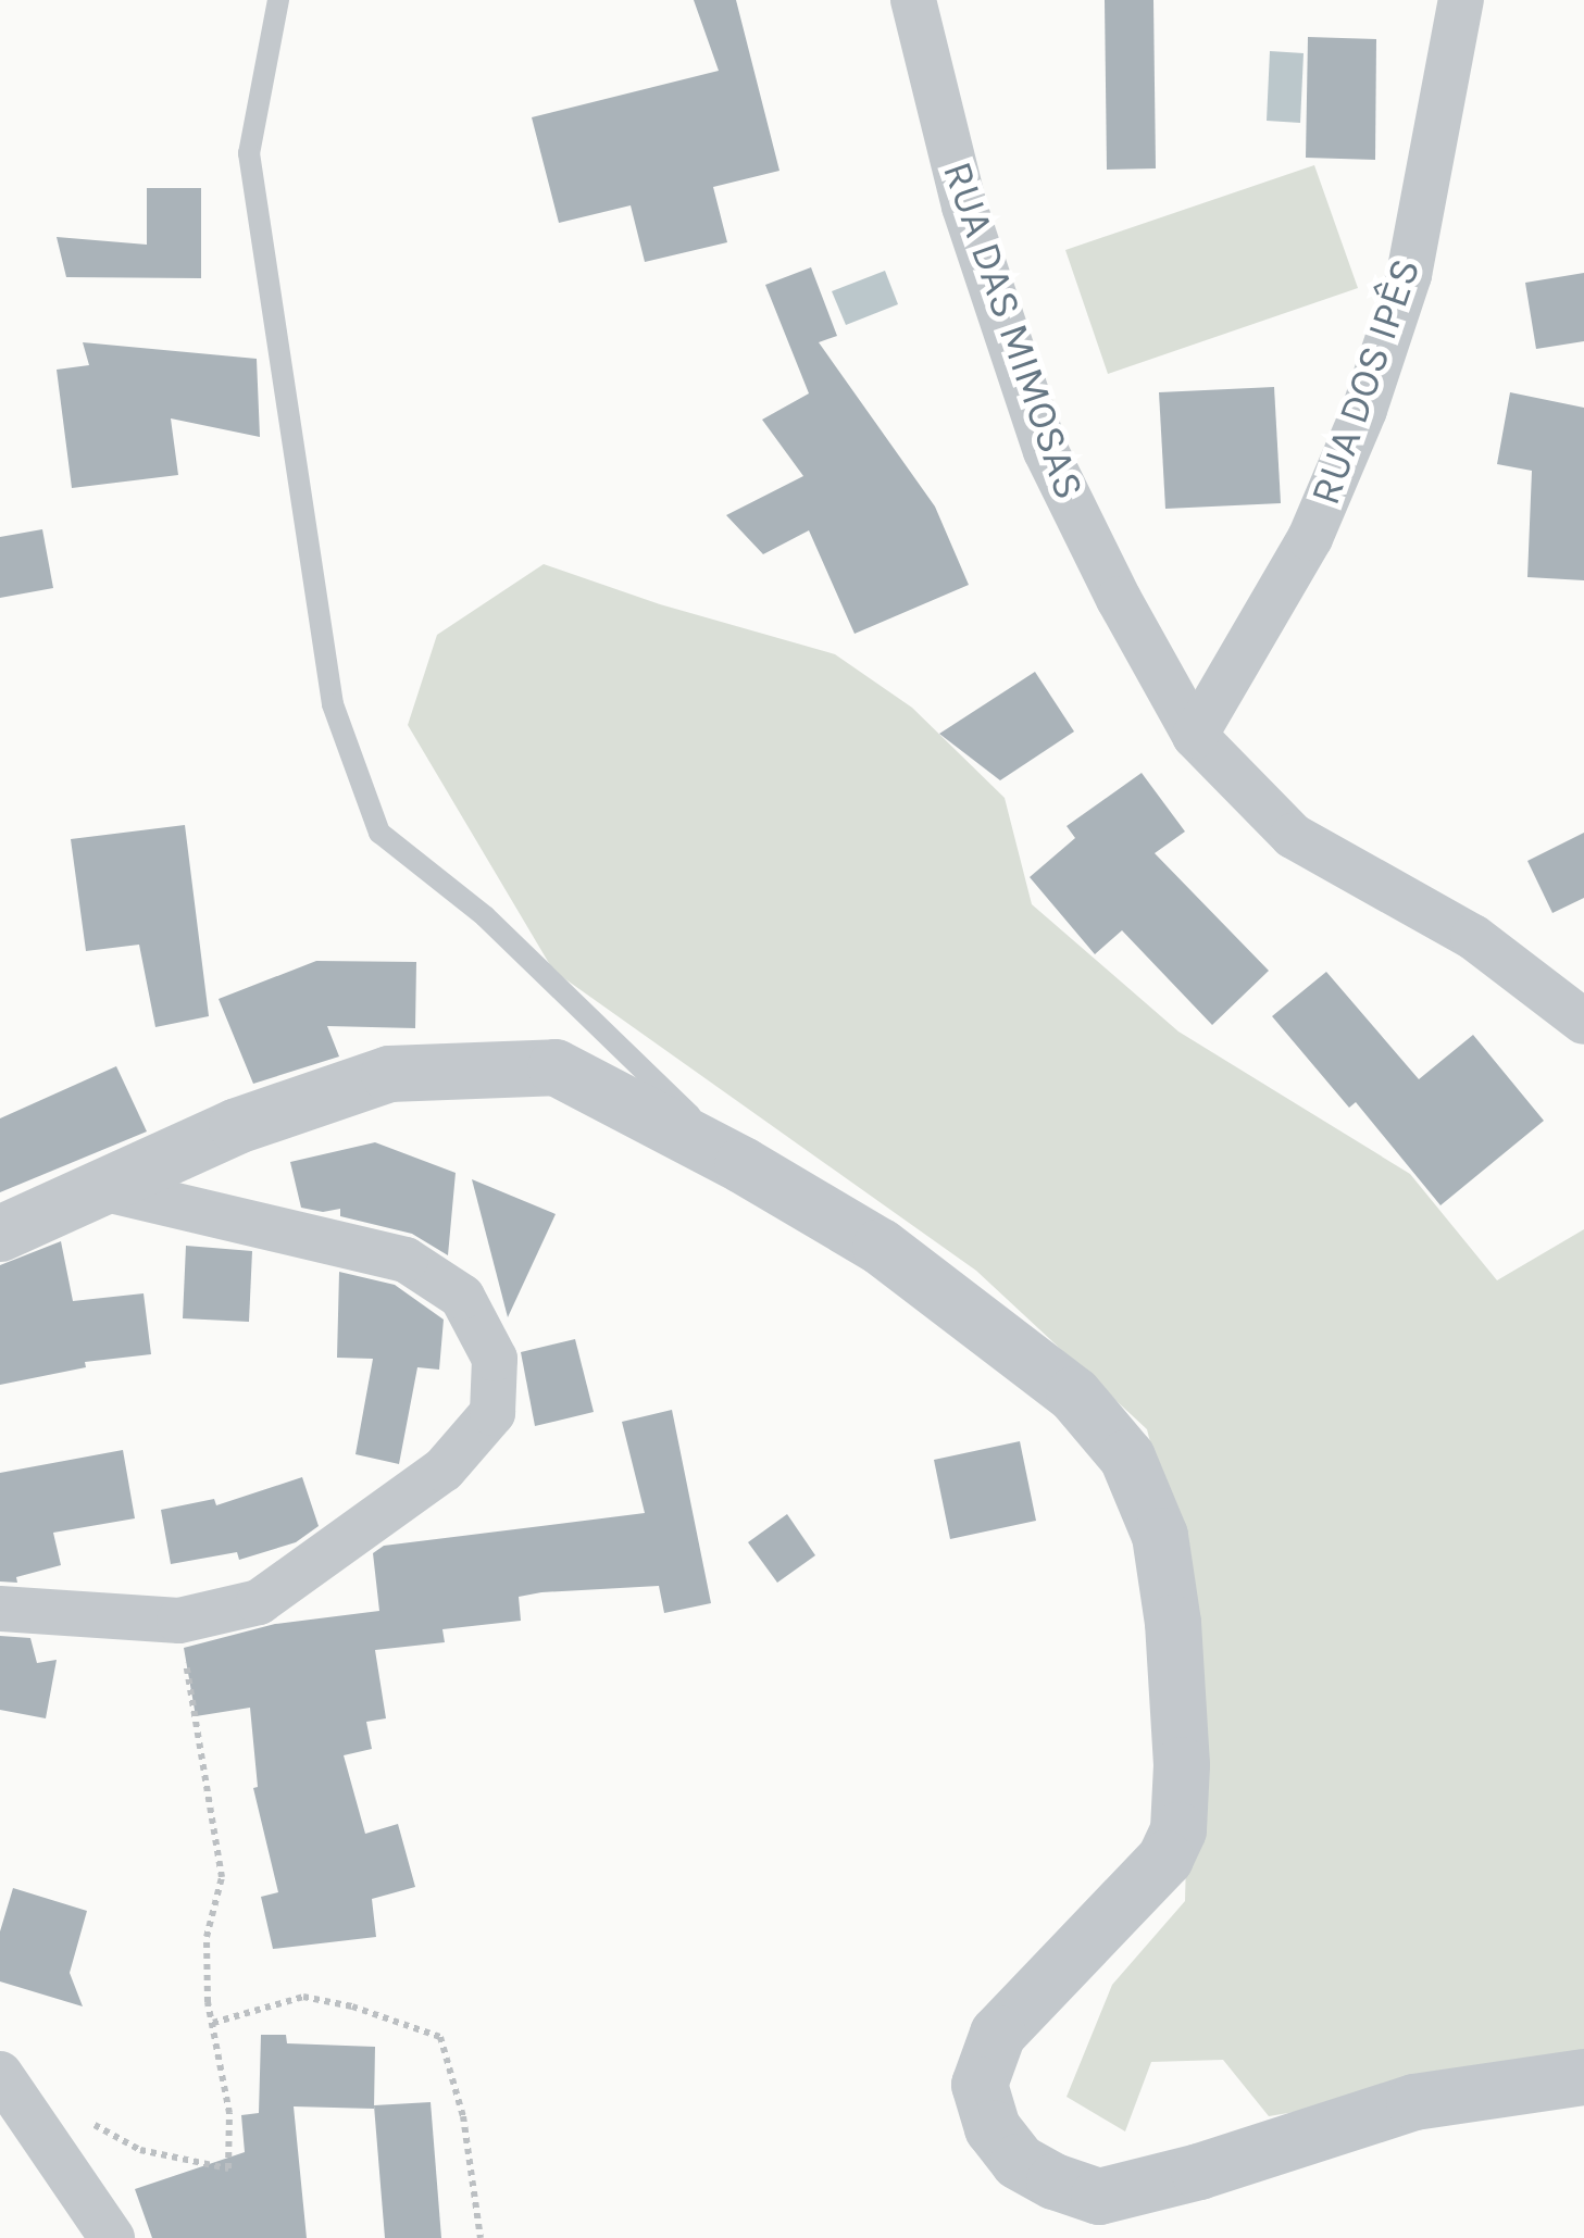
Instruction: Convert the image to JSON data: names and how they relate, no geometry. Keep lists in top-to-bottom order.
{
  "streets": {
    "street": ["RUA DAS MIMOSAS", "RUA DOS IPÊS"]
  },
  "crossings": [
    ["RUA DAS MIMOSAS", "RUA DOS IPÊS"]
  ]
}
